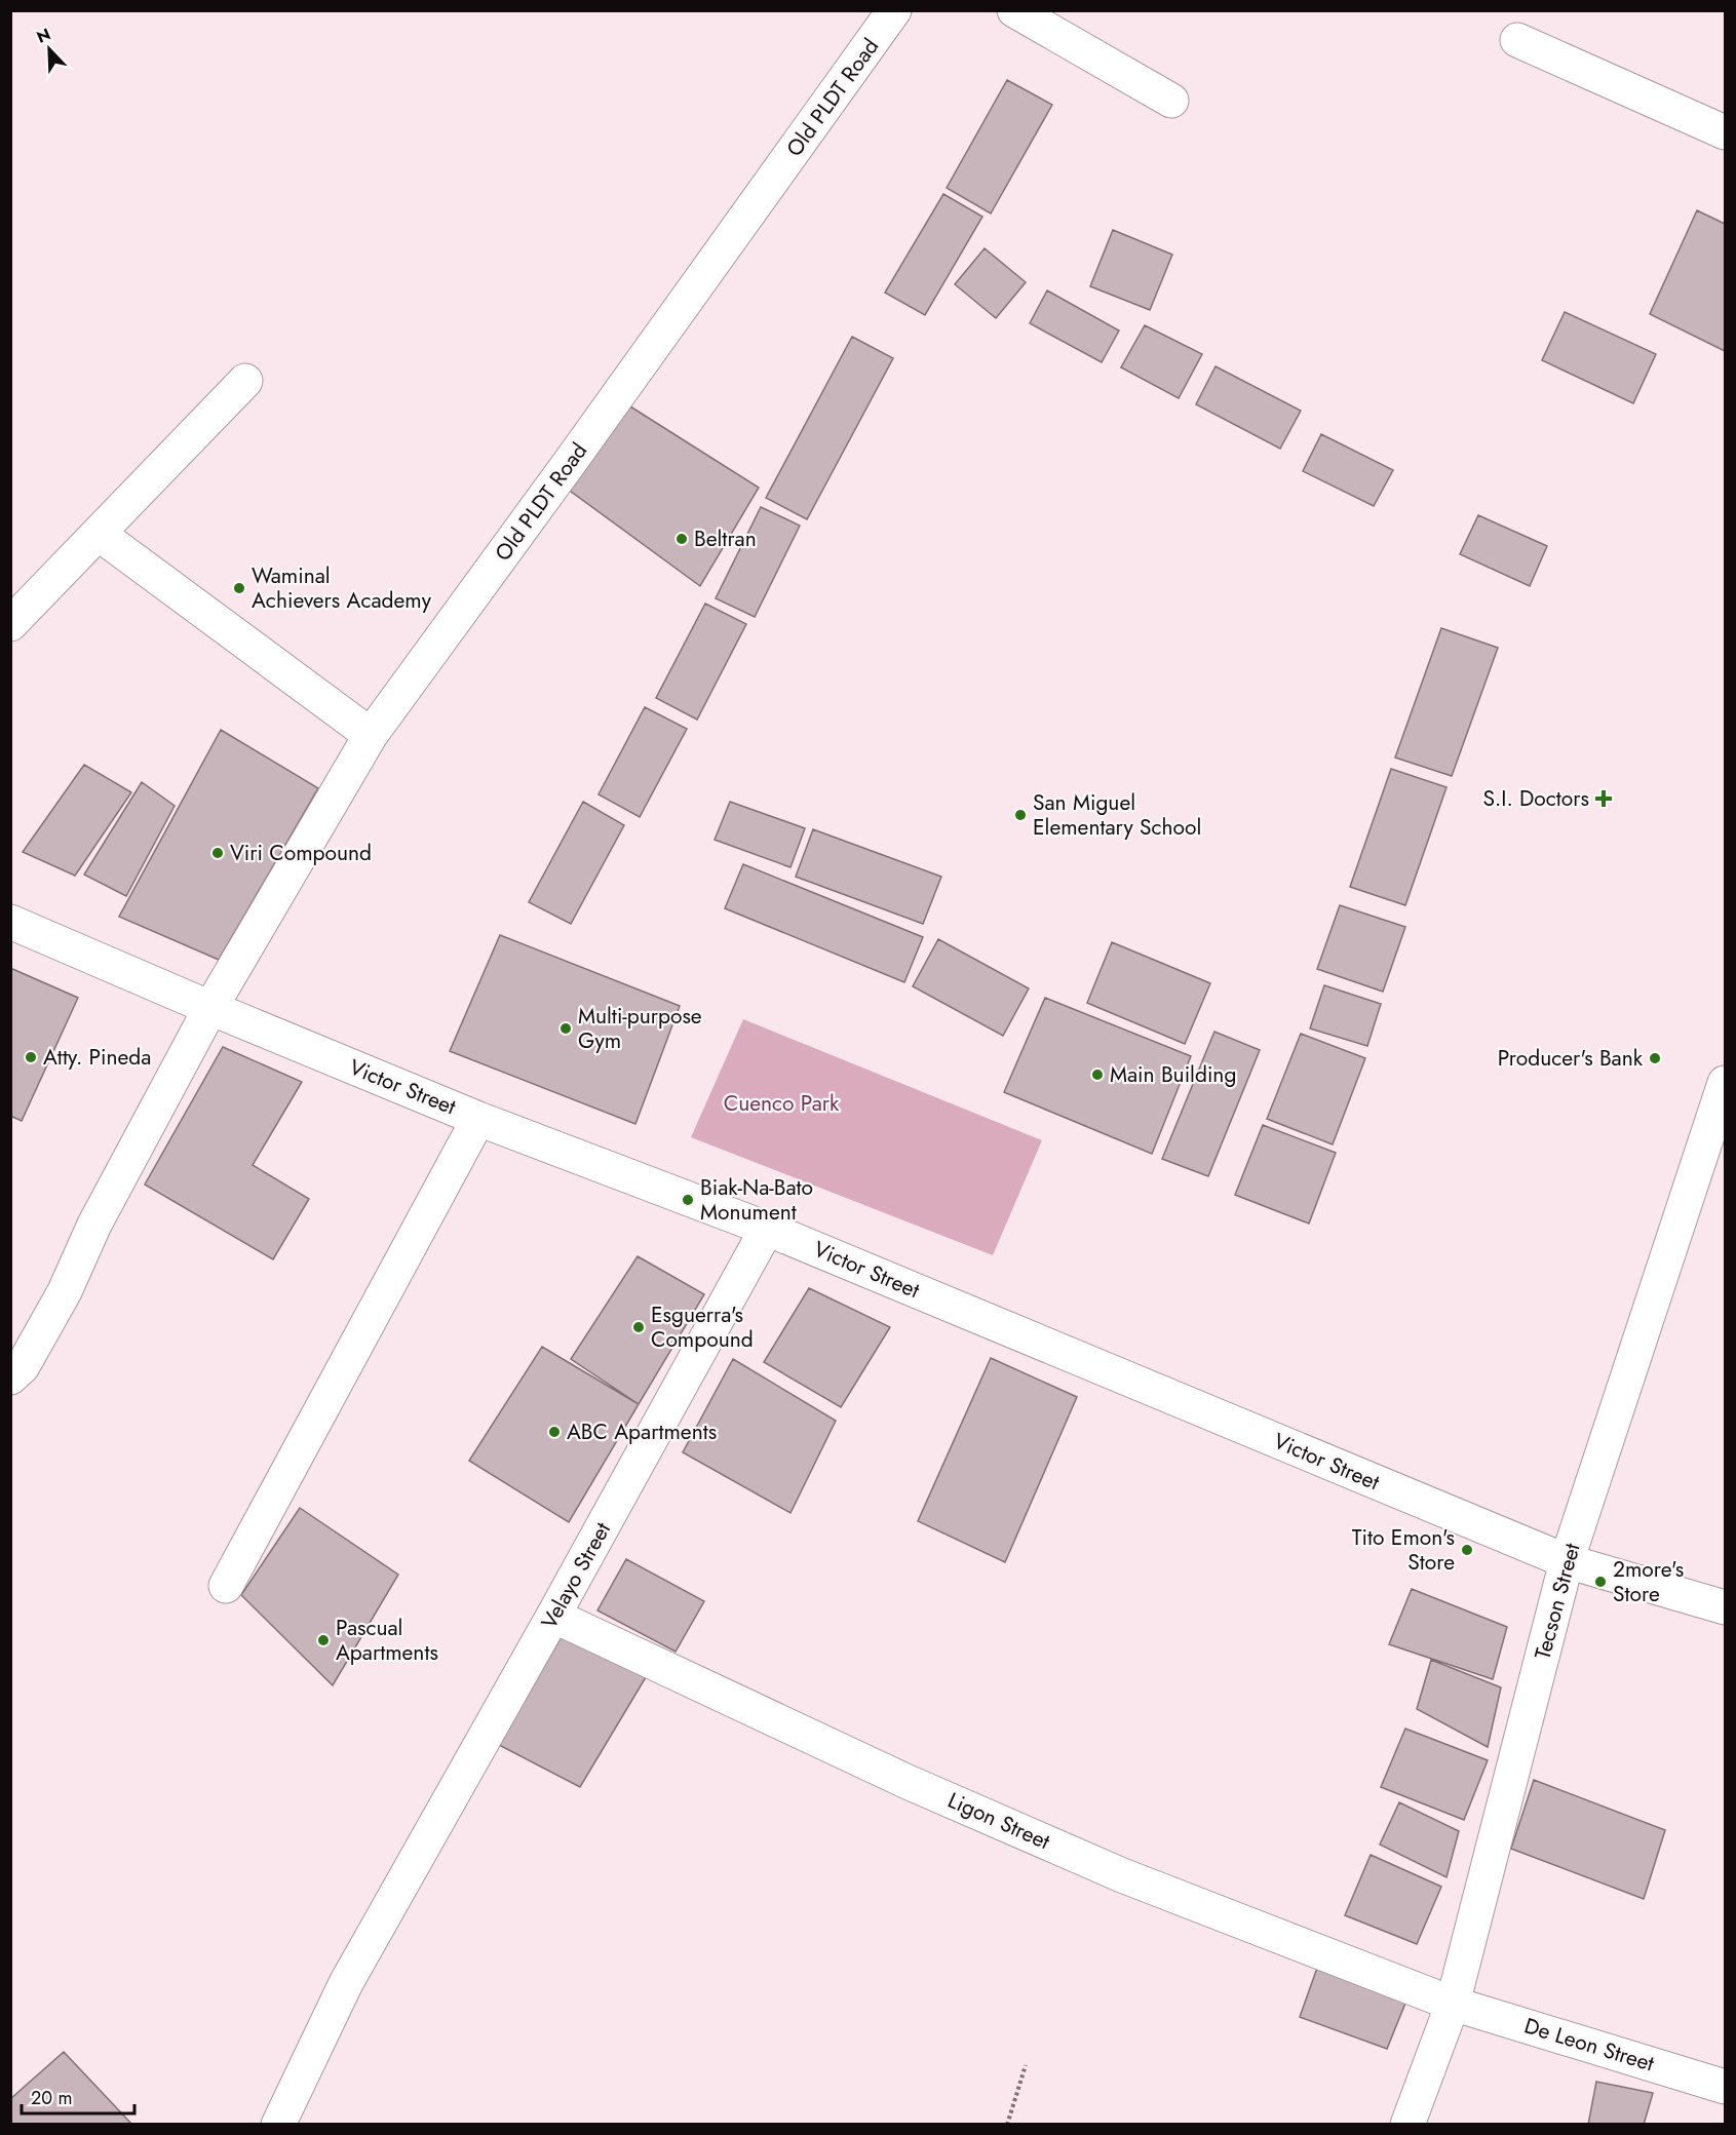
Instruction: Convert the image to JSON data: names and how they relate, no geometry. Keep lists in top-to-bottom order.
{
  "streets": {
    "street": [
      "Old PLDT Road",
      "Victor Street",
      "Velayo Street",
      "Tecson Street",
      "Ligon Street",
      "De Leon Street"
    ]
  },
  "crossings": [
    ["Old PLDT Road", "Victor Street"],
    ["Victor Street", "Velayo Street"],
    ["Victor Street", "Tecson Street"],
    ["Velayo Street", "Ligon Street"],
    ["Tecson Street", "Ligon Street"],
    ["Tecson Street", "De Leon Street"],
    ["Ligon Street", "De Leon Street"]
  ],
  "parks": ["Cuenco Park"],
  "places": {
    "other": [
      "Beltran",
      "Waminal Achievers Academy",
      "San Miguel Elementary School",
      "Viri Compound",
      "Multi-purpose Gym",
      "Atty. Pineda",
      "Producer's Bank",
      "Main Building",
      "Biak-Na-Bato Monument",
      "Esguerra's Compound",
      "ABC Apartments",
      "Tito Emon's Store",
      "2more's Store",
      "Pascual Apartments"
    ],
    "health": ["S.I. Doctors"]
  },
  "scale_bar": "20 m",
  "north": "top left"
}
